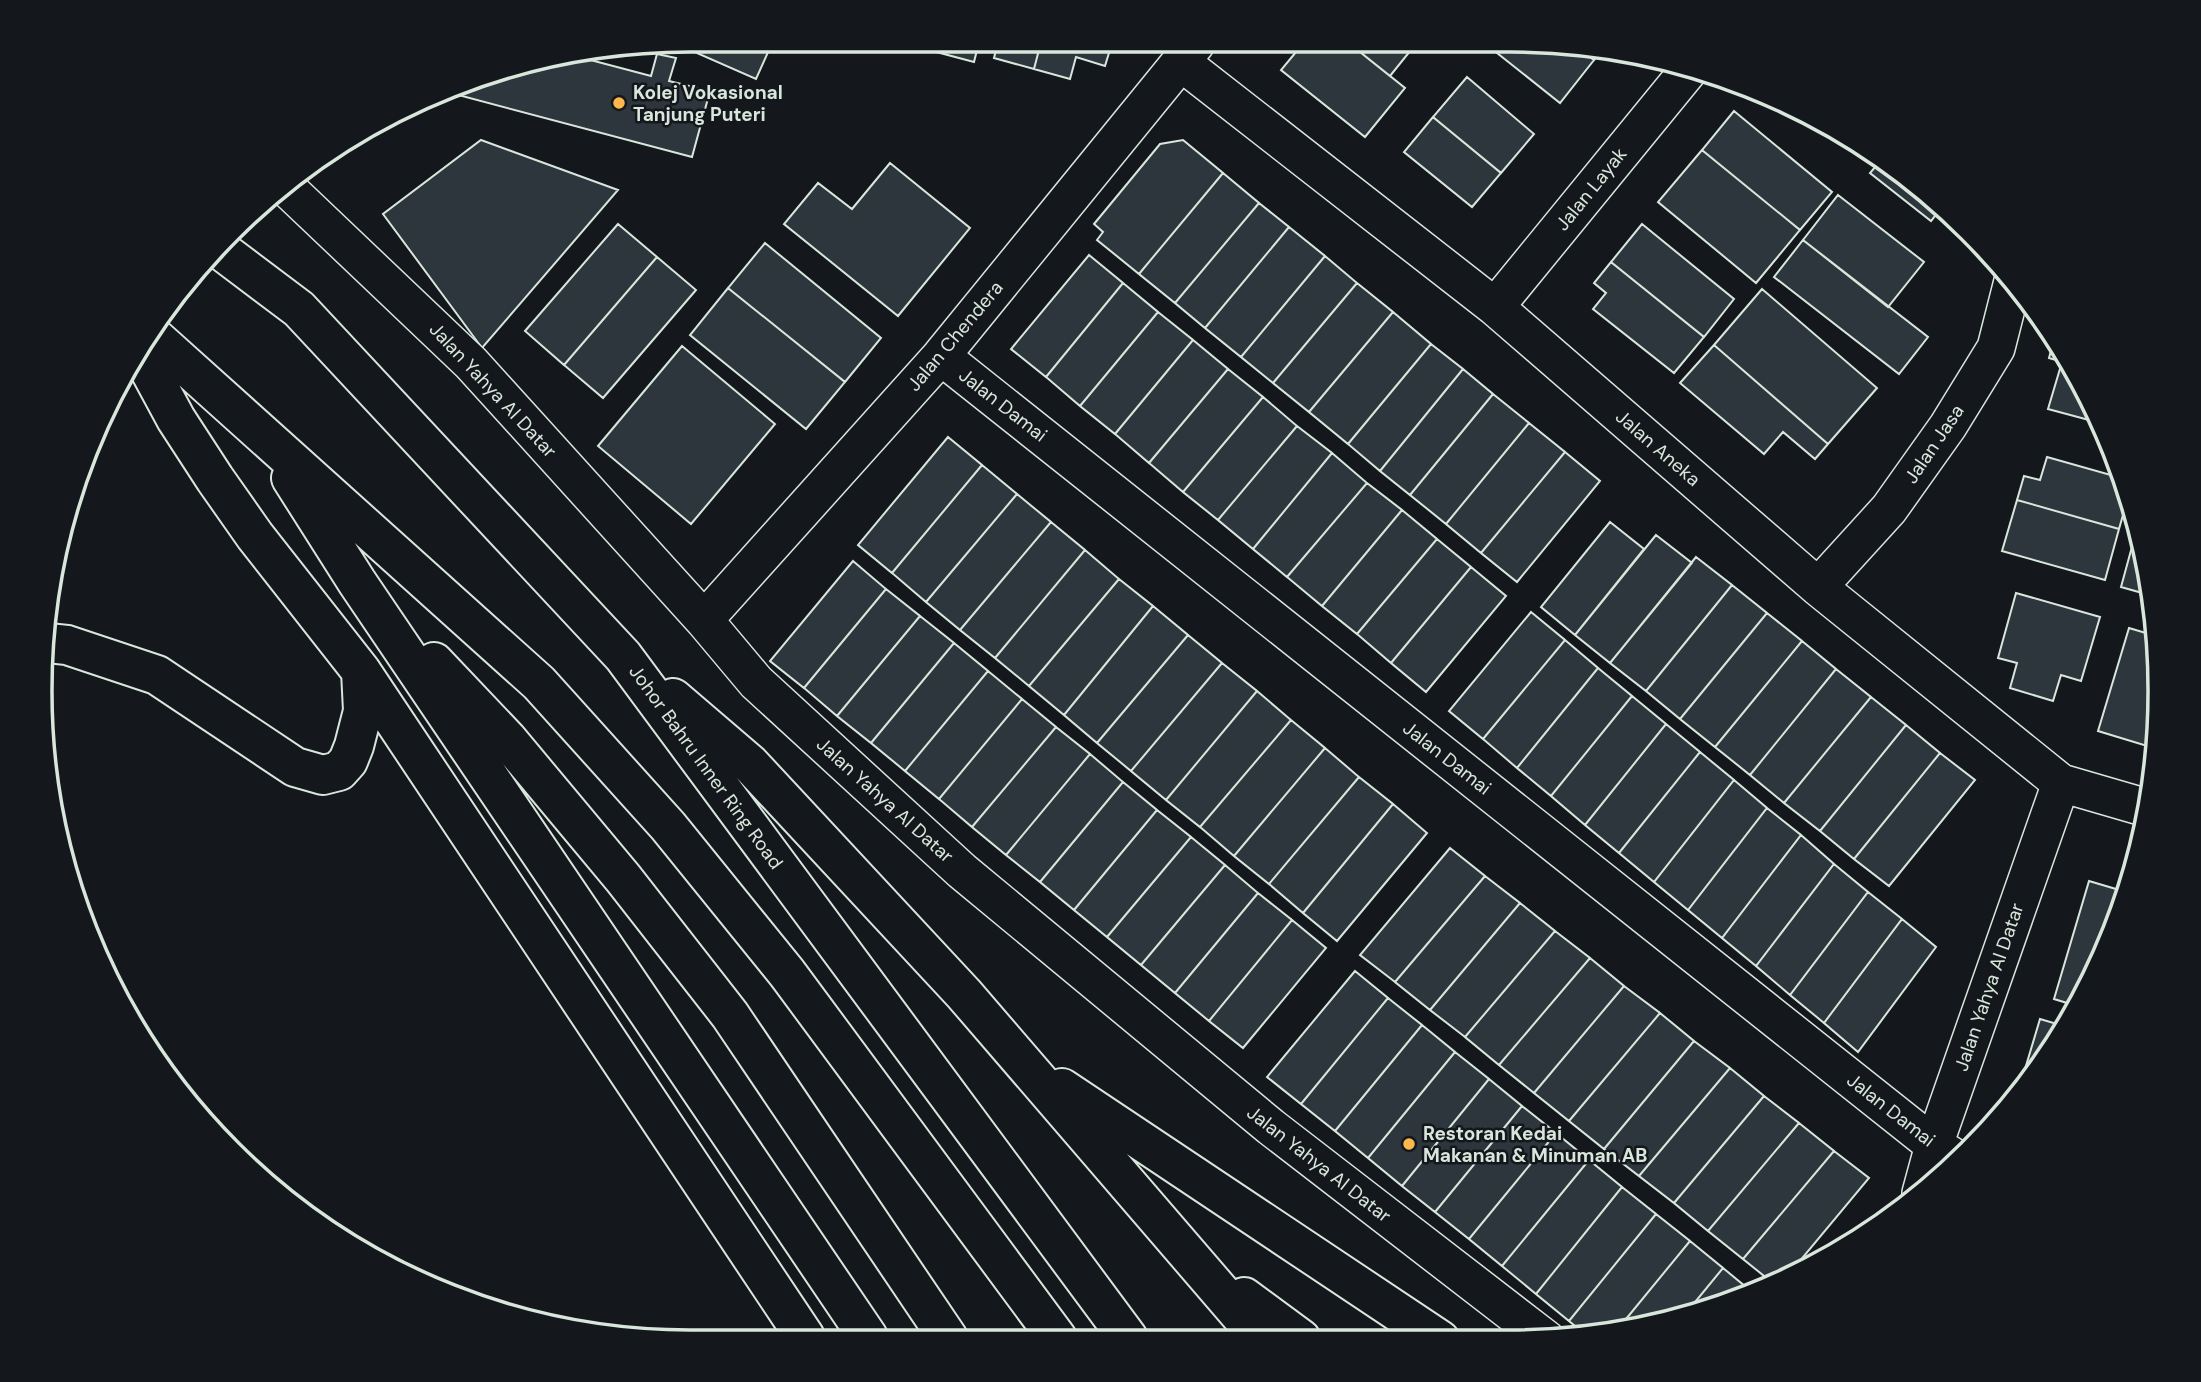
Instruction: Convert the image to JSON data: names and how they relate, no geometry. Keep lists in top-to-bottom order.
{
  "streets": {
    "highway": ["Johor Bahru Inner Ring Road"],
    "street": [
      "Jalan Layak",
      "Jalan Chendera",
      "Jalan Yahya Al Datar",
      "Jalan Damai",
      "Jalan Jasa",
      "Jalan Aneka"
    ]
  },
  "crossings": [
    ["Jalan Layak", "Jalan Aneka"],
    ["Jalan Chendera", "Jalan Yahya Al Datar"],
    ["Jalan Chendera", "Jalan Damai"],
    ["Jalan Chendera", "Jalan Aneka"],
    ["Jalan Yahya Al Datar", "Jalan Damai"],
    ["Jalan Yahya Al Datar", "Jalan Aneka"],
    ["Jalan Jasa", "Jalan Aneka"]
  ],
  "places": ["Kolej Vokasional Tanjung Puteri", "Restoran Kedai Makanan & Minuman AB"]
}
